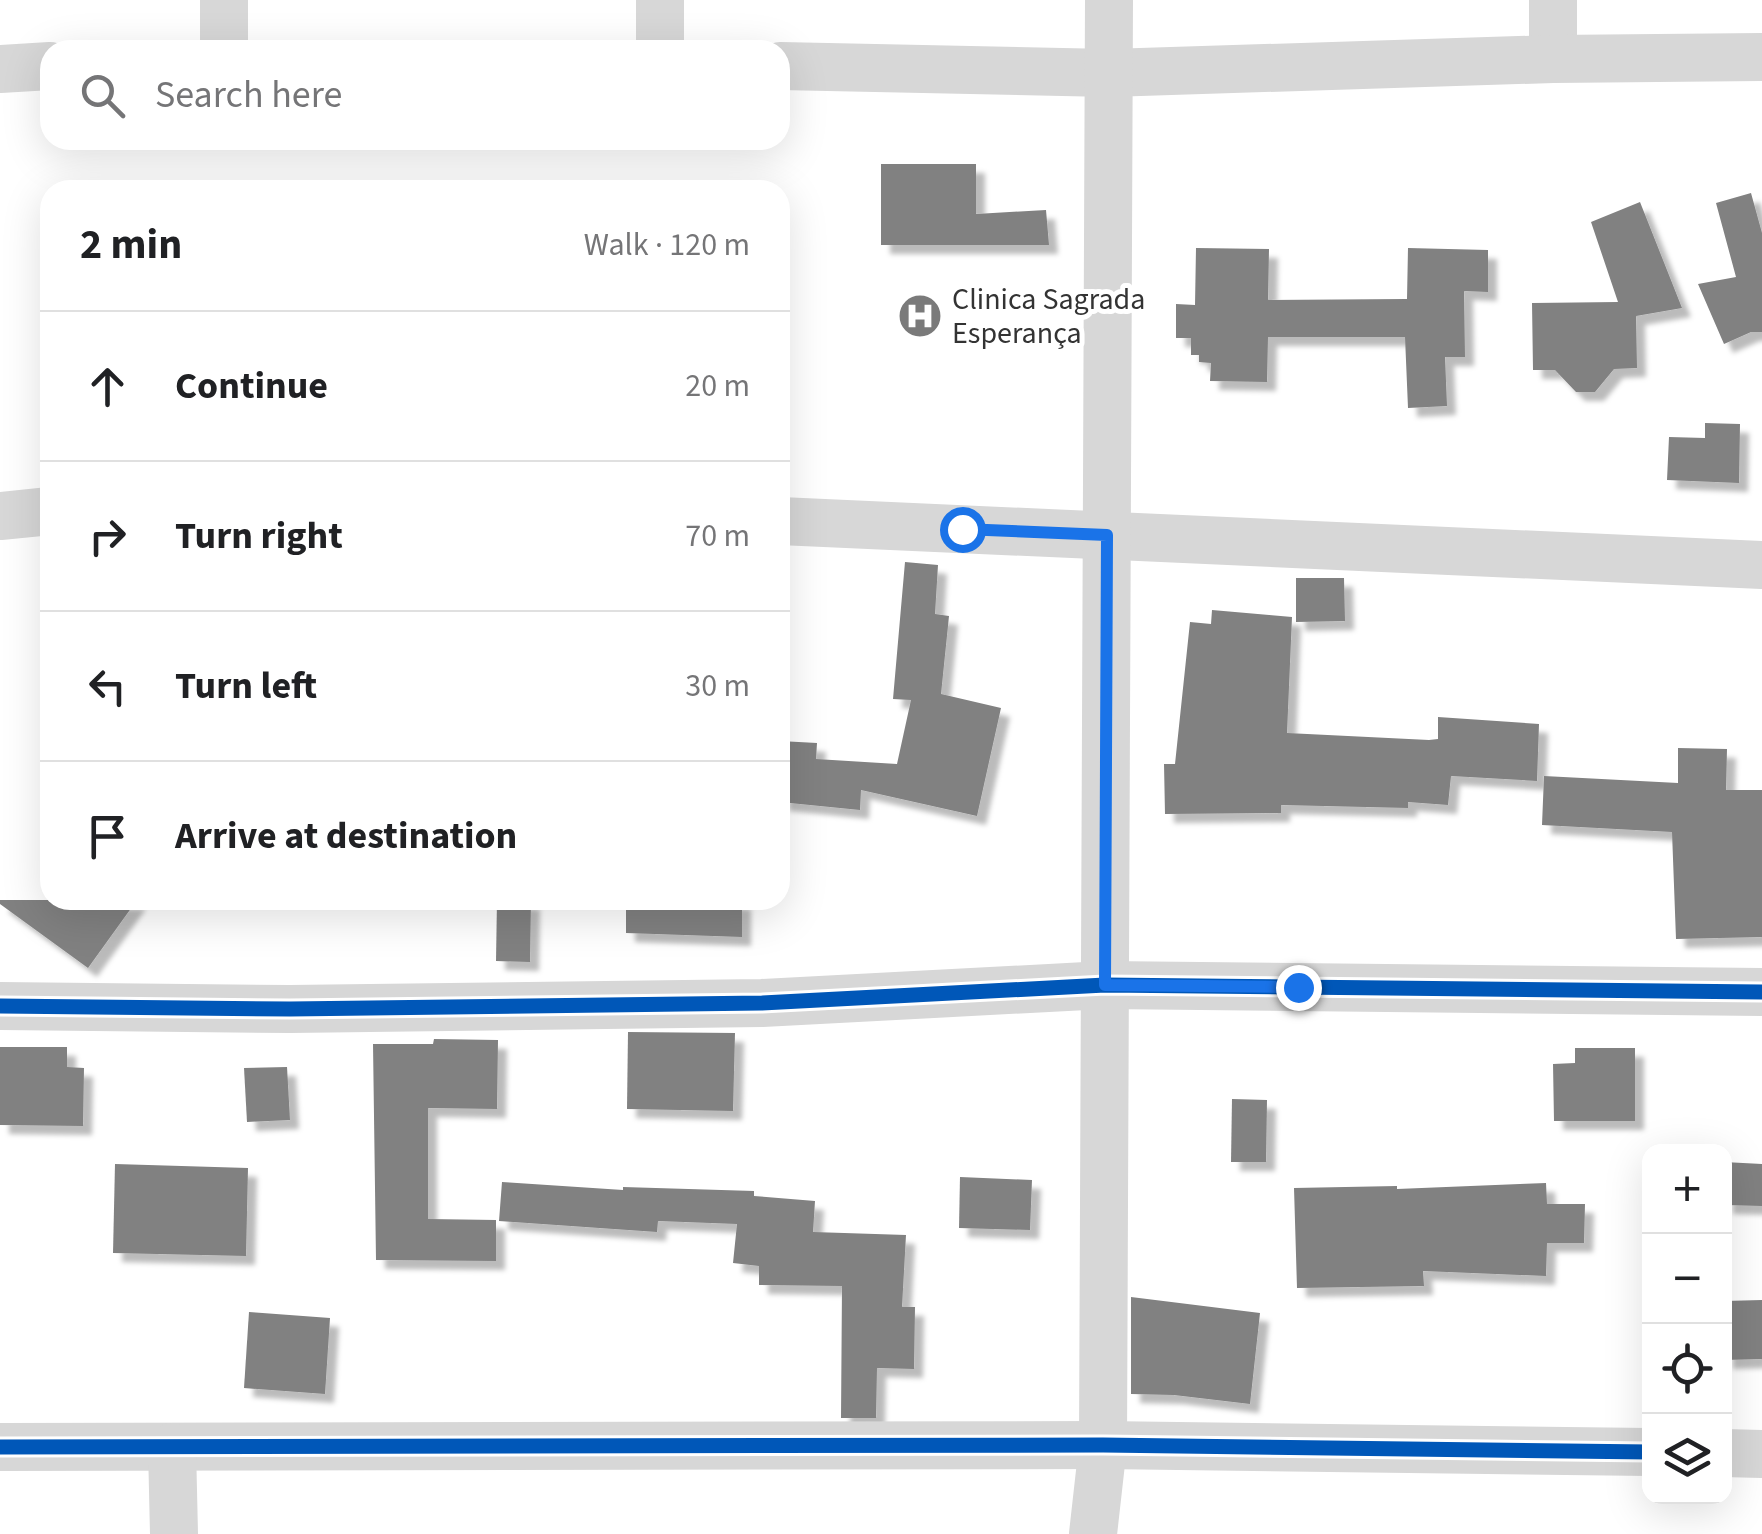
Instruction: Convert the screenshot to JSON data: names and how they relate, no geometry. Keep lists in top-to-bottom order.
{
  "places": {
    "hospital": ["Clinica Sagrada Esperança"]
  },
  "page": {
    "search": "Search here",
    "heading": ["2 min", "Walk · 120 m"],
    "list": [
      ["Continue", "20 m"],
      ["Turn right", "70 m"],
      ["Turn left", "30 m"],
      "Arrive at destination"
    ],
    "map_buttons": ["+", "−"]
  }
}
